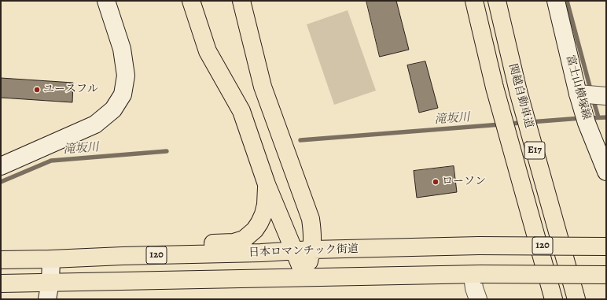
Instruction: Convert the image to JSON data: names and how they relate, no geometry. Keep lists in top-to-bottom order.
{
  "streets": {
    "highway": [
      "関越自動車道",
      "E17",
      "120",
      "日本ロマンチック街道"
    ],
    "street": ["富士山横塚線"]
  },
  "water": ["滝坂川"],
  "places": ["ユースフル", "ローソン"]
}
